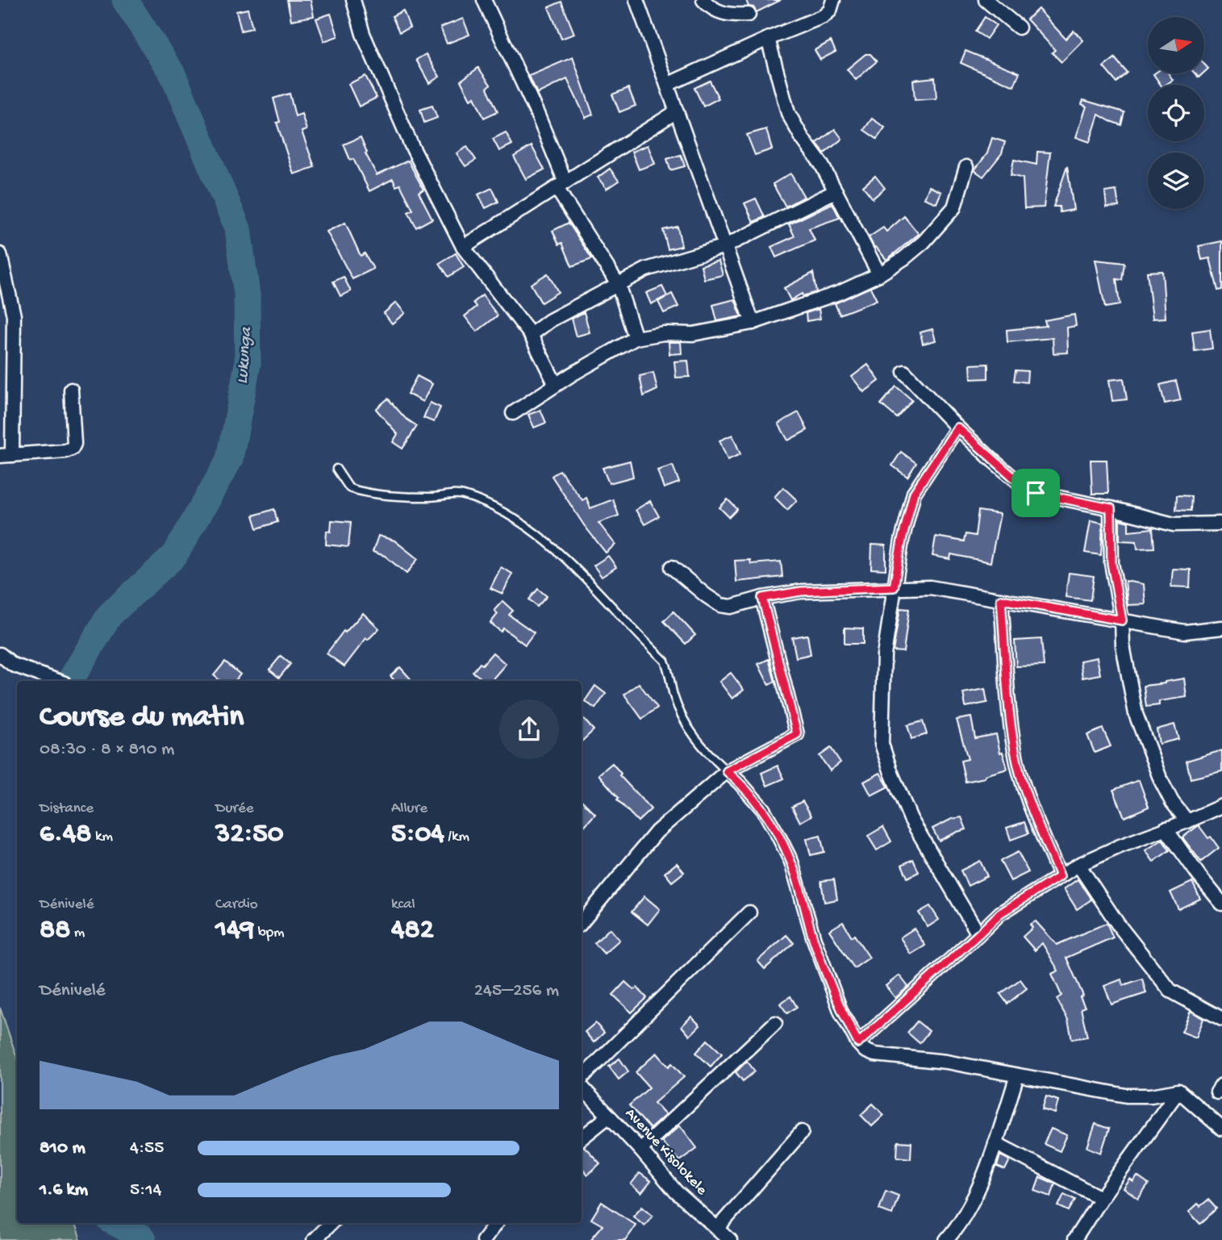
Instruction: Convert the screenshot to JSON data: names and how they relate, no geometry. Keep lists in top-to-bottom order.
{
  "streets": {
    "street": ["Avenue Kisolokele"]
  },
  "water": ["Lukunga"],
  "north": "right",
  "page": {
    "heading": ["Course du matin", "08:30 · 8 × 810 m"],
    "stats": [
      ["Distance", "6.48 km"],
      ["Durée", "32:50"],
      ["Allure", "5:04 /km"],
      ["Dénivelé", "88 m"],
      ["Cardio", "149 bpm"],
      ["kcal", "482"]
    ],
    "chart": ["Dénivelé", "245–256 m"],
    "list": [
      {
        "name": "810 m",
        "note": "4:55"
      },
      {
        "name": "1.6 km",
        "note": "5:14"
      }
    ]
  }
}
